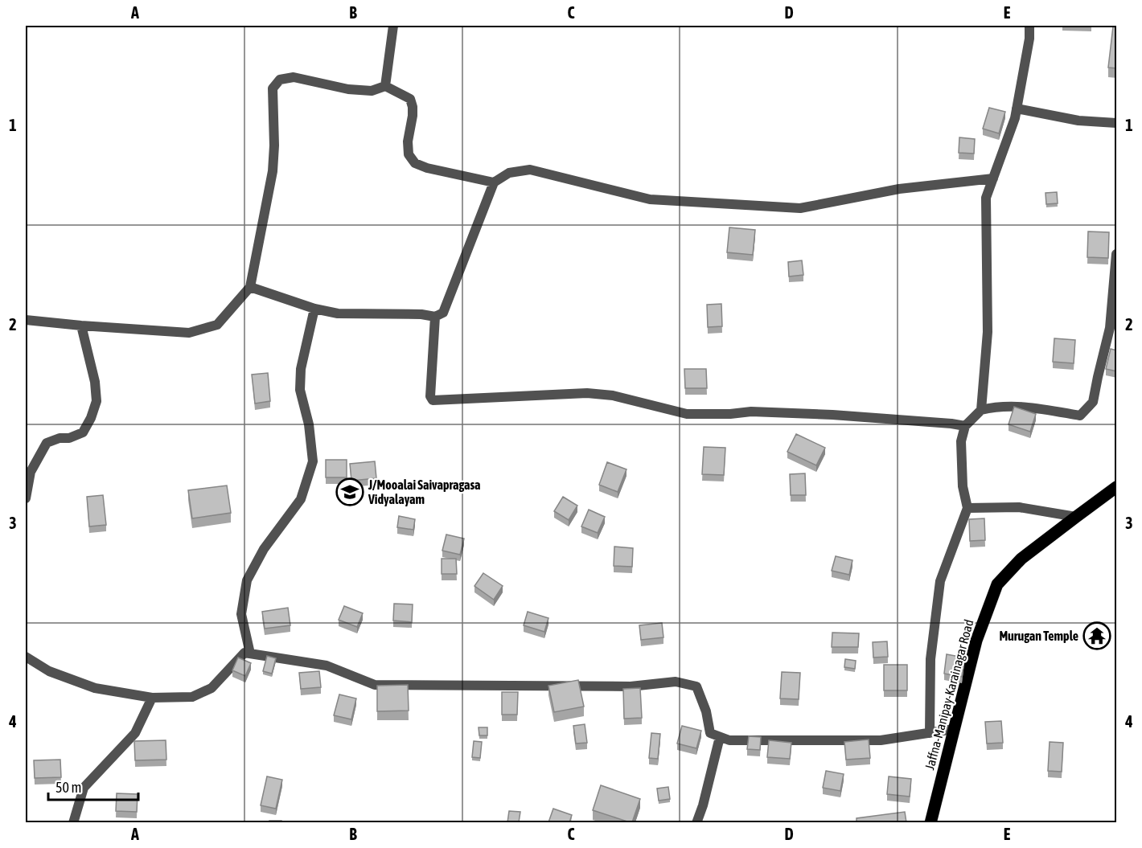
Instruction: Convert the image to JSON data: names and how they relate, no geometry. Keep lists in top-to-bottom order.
{
  "streets": {
    "main road": ["Jaffna-Manipay-Karainagar Road"]
  },
  "places": {
    "school or university": ["J/Mooalai Saivapragasa Vidyalayam"],
    "temple": ["Murugan Temple"]
  },
  "scale_bar": "50 m",
  "grid": {
    "columns": [
      "A",
      "B",
      "C",
      "D",
      "E"
    ],
    "rows": [
      "1",
      "2",
      "3",
      "4"
    ]
  }
}
